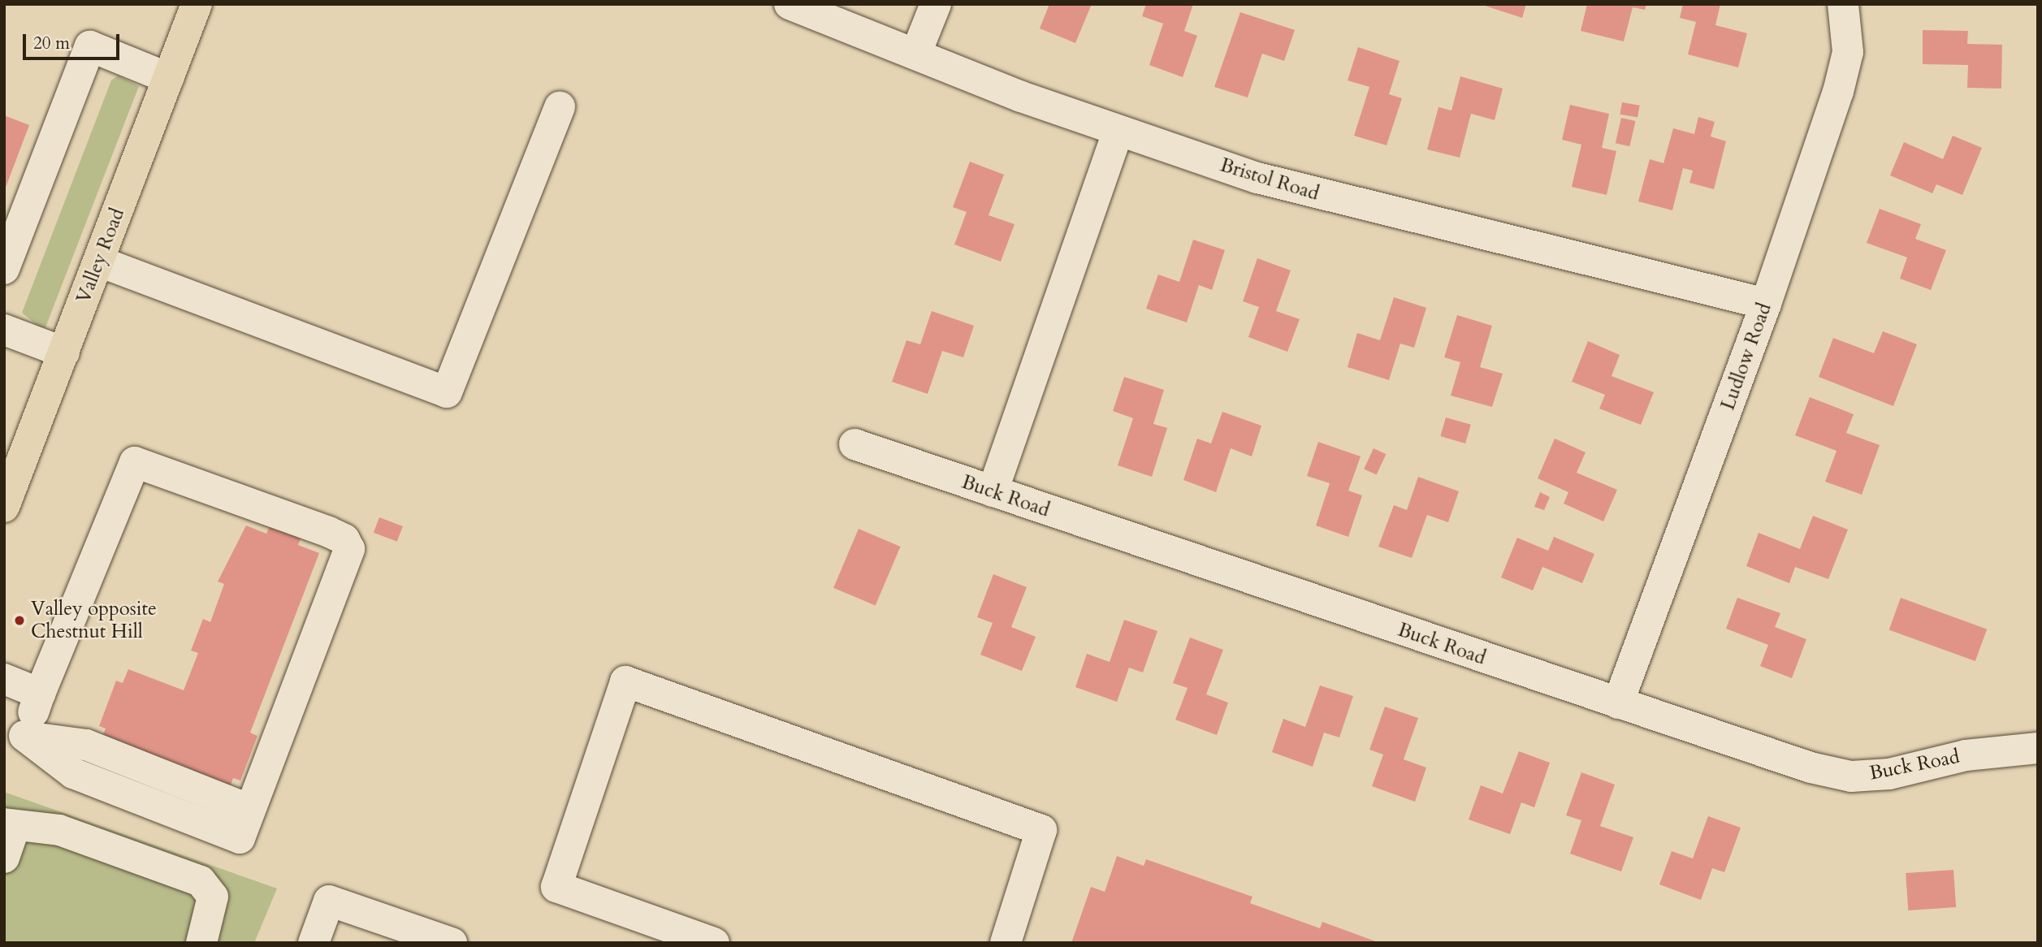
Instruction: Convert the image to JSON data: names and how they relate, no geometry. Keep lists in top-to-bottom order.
{
  "streets": {
    "main road": ["Valley Road"],
    "street": ["Bristol Road", "Ludlow Road", "Buck Road"]
  },
  "crossings": [
    ["Bristol Road", "Ludlow Road"],
    ["Ludlow Road", "Buck Road"]
  ],
  "places": ["Valley opposite Chestnut Hill"],
  "scale_bar": "20 m"
}
